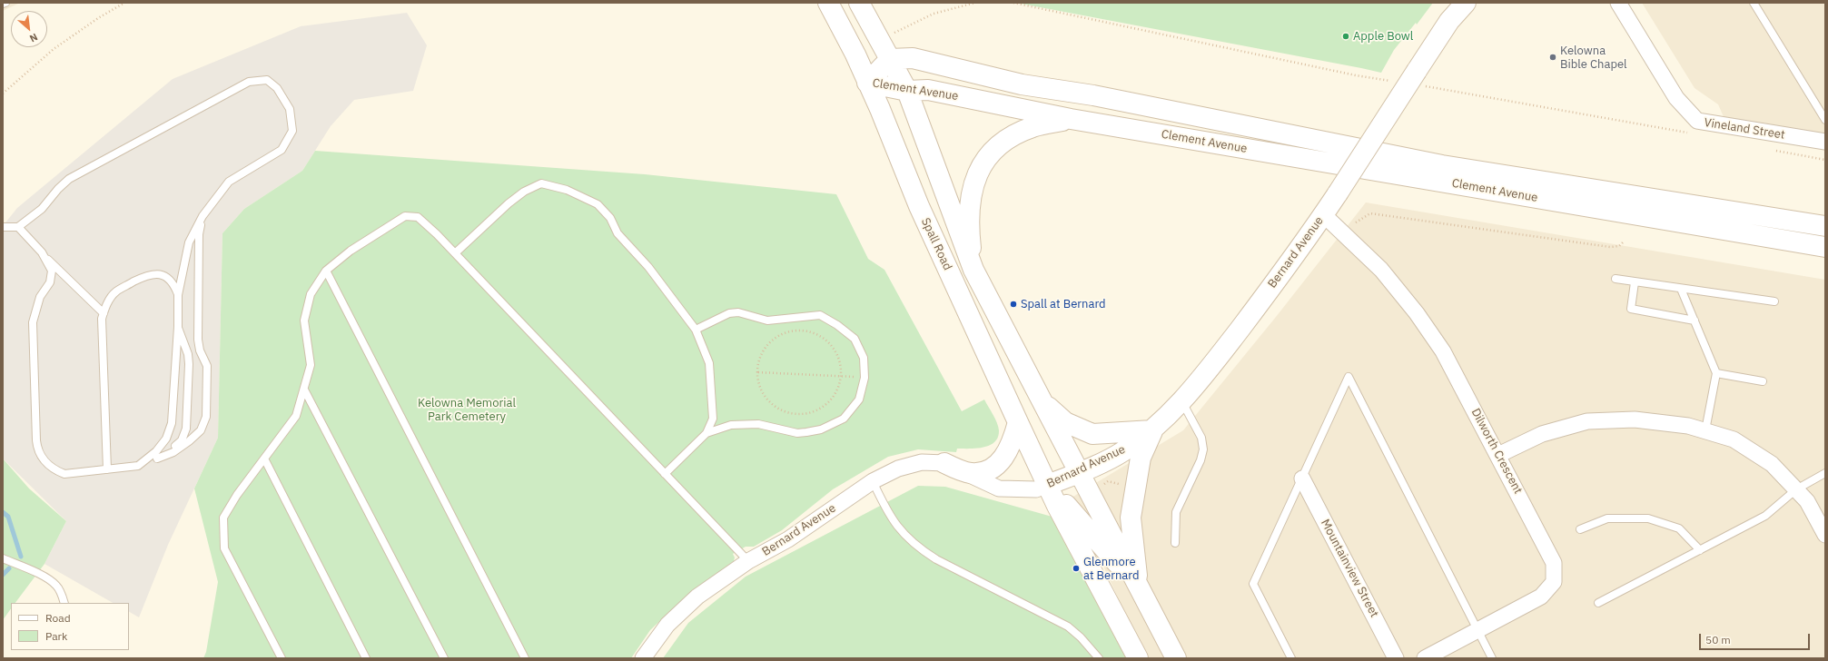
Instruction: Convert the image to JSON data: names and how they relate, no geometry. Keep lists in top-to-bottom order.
{
  "streets": {
    "main road": ["Clement Avenue", "Spall Road", "Bernard Avenue"],
    "street": ["Vineland Street", "Dilworth Crescent", "Mountainview Street"]
  },
  "crossings": [
    ["Clement Avenue", "Spall Road"],
    ["Spall Road", "Bernard Avenue"],
    ["Bernard Avenue", "Dilworth Crescent"]
  ],
  "parks": ["Kelowna Memorial Park Cemetery"],
  "places": [
    "Apple Bowl",
    "Kelowna Bible Chapel",
    "Spall at Bernard",
    "Glenmore at Bernard"
  ],
  "legend": ["Road", "Park"],
  "scale_bar": "50 m",
  "north": "bottom right"
}
